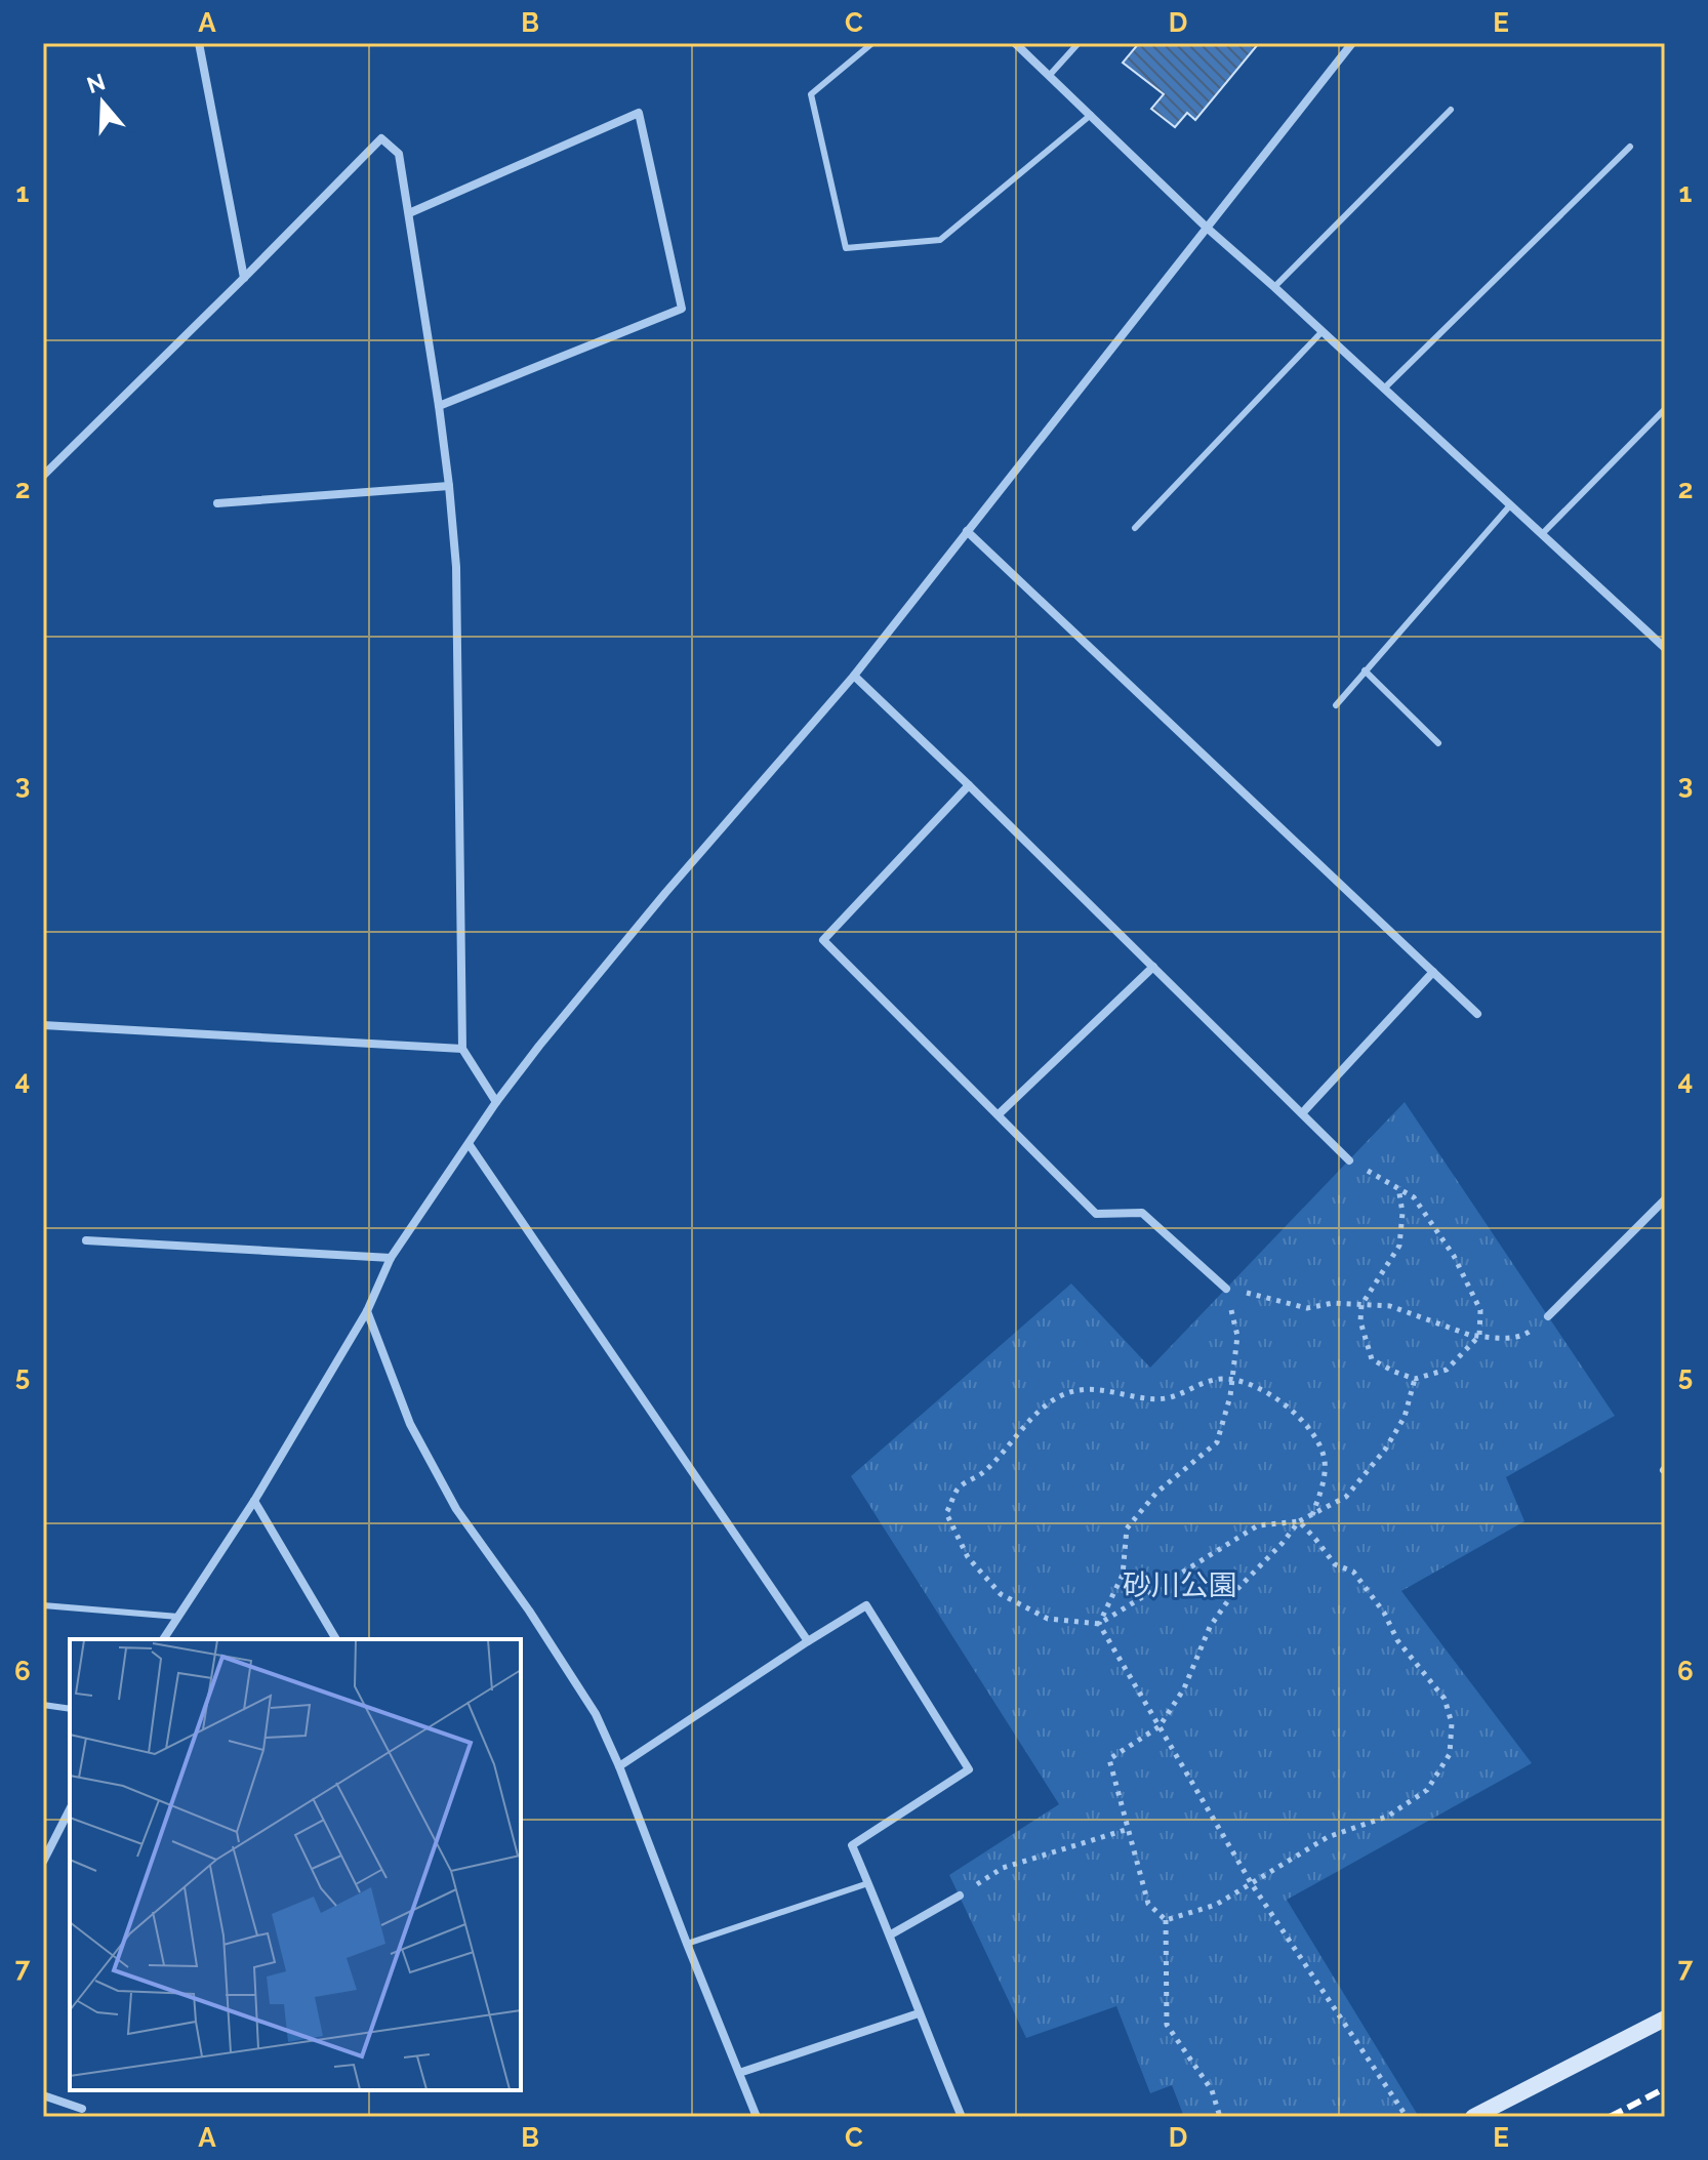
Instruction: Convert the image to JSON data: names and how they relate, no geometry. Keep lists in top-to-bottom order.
{
  "parks": ["砂川公園"],
  "north": "top",
  "grid": {
    "columns": [
      "A",
      "B",
      "C",
      "D",
      "E"
    ],
    "rows": [
      "1",
      "2",
      "3",
      "4",
      "5",
      "6",
      "7"
    ]
  }
}
